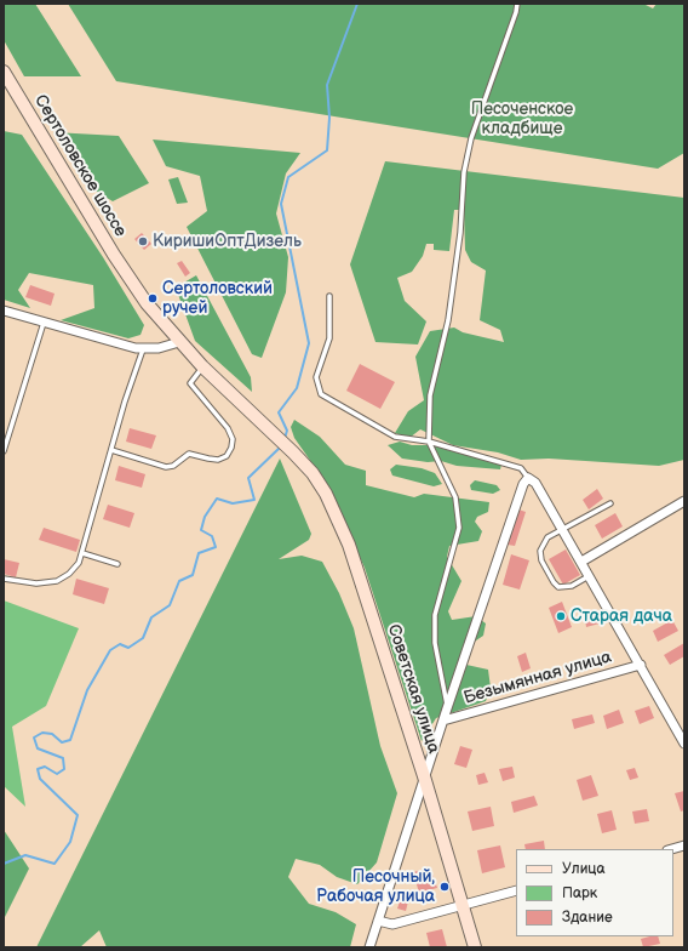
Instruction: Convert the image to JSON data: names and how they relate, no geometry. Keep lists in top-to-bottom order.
{
  "streets": {
    "main road": ["Сертоловское шоссе", "Советская улица"],
    "street": ["Безымянная улица"]
  },
  "crossings": [
    ["Сертоловское шоссе", "Советская улица"]
  ],
  "parks": ["Песоченское кладбище"],
  "places": [
    "КиришиОптДизель",
    "Сертоловский ручей",
    "Старая дача",
    "Песочный, Рабочая улица"
  ],
  "legend": ["Улица", "Парк", "Здание"]
}
